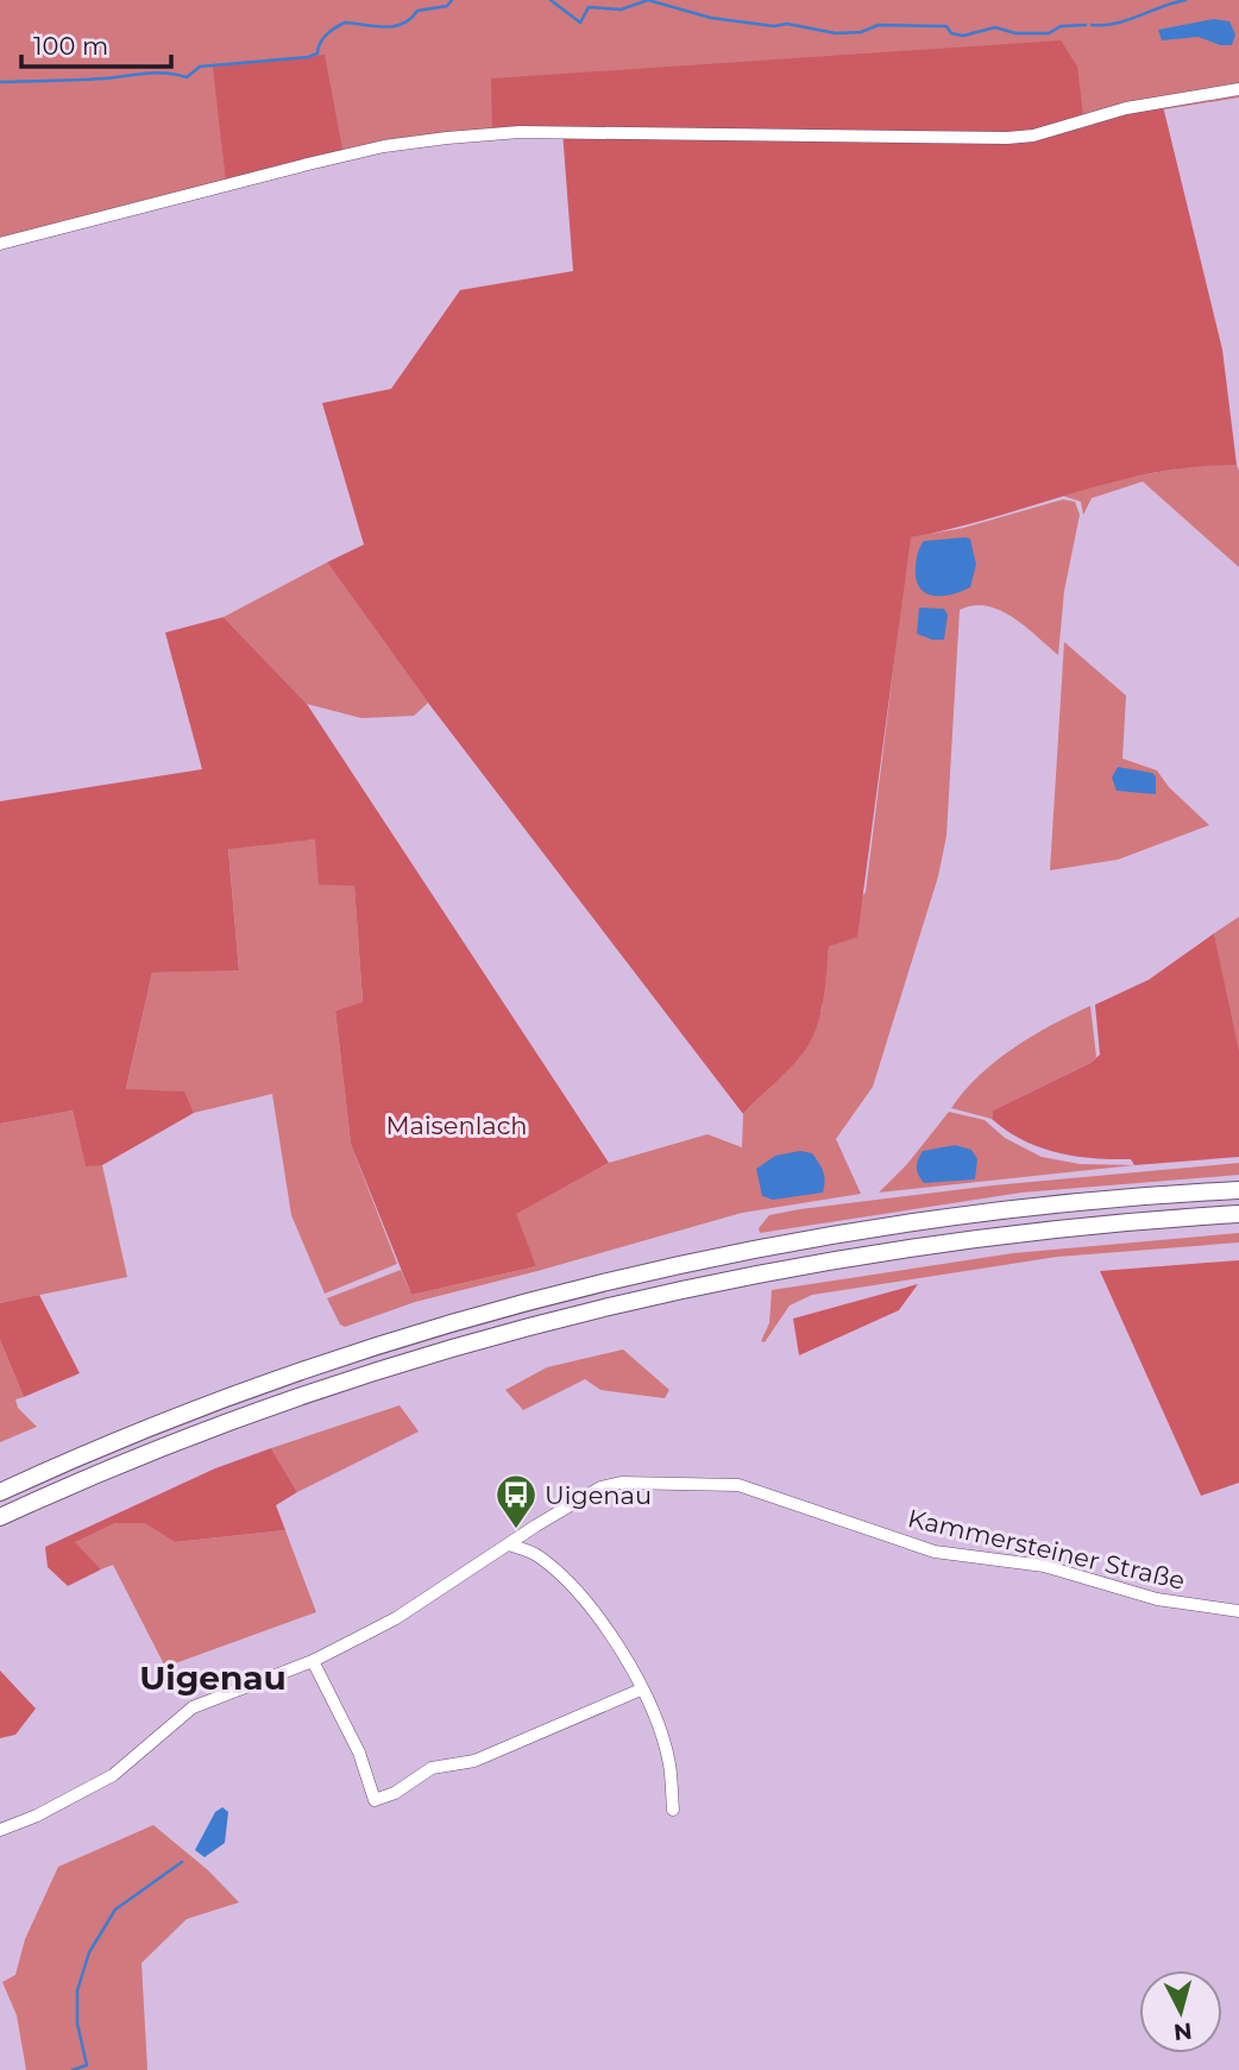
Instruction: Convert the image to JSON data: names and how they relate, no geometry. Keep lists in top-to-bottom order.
{
  "streets": {
    "street": ["Kammersteiner Straße"]
  },
  "districts": ["Uigenau"],
  "parks": ["Maisenlach"],
  "places": {
    "bus stop": ["Uigenau"]
  },
  "scale_bar": "100 m",
  "north": "bottom"
}
